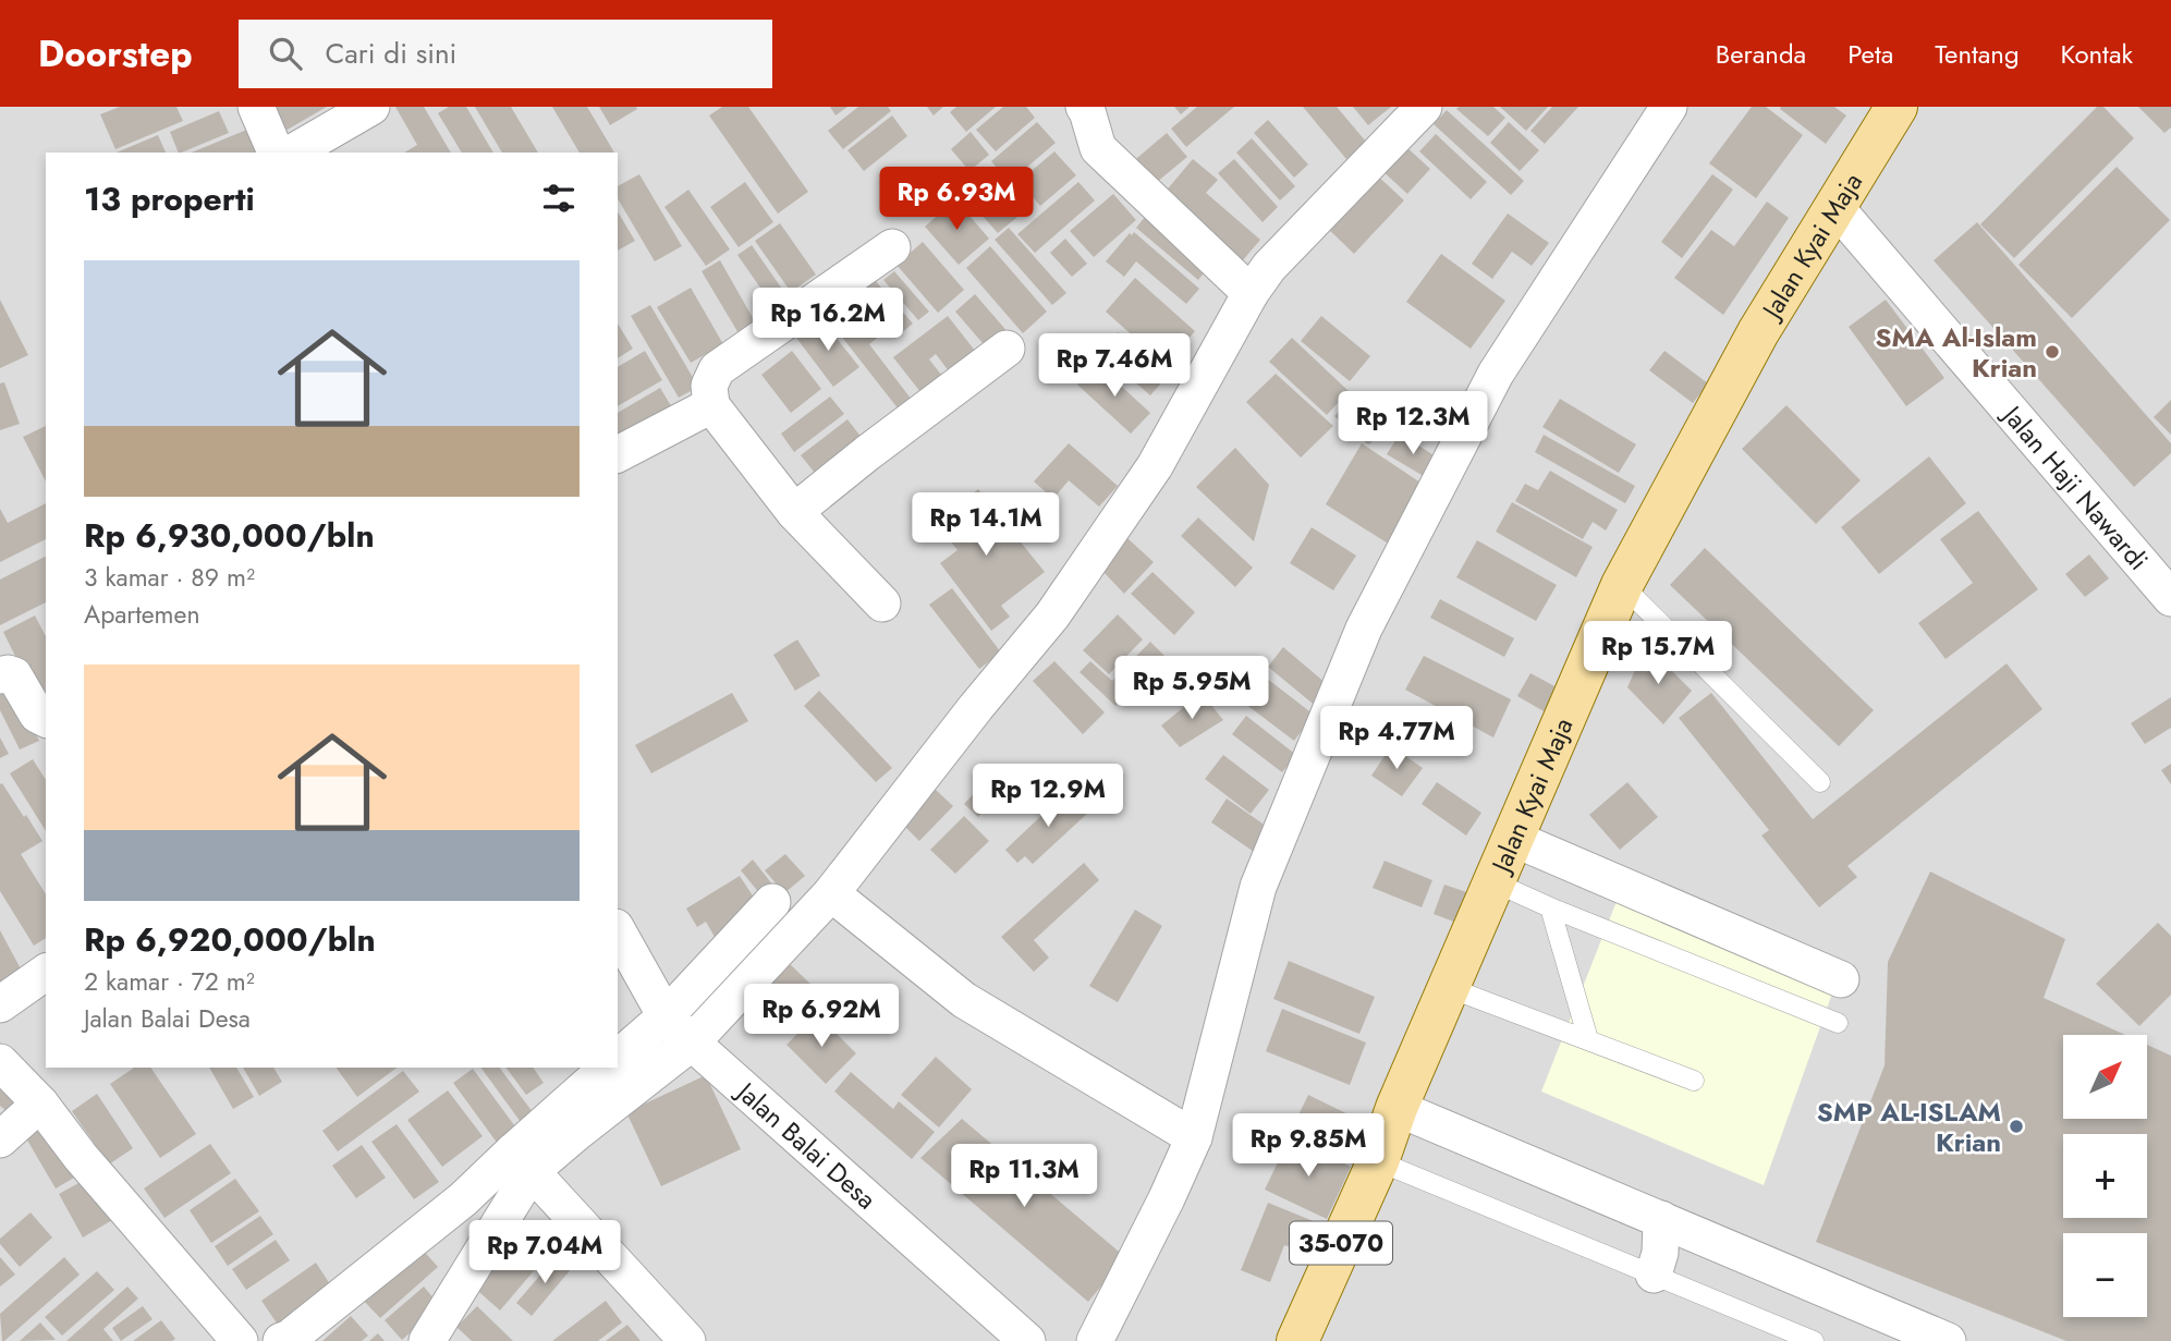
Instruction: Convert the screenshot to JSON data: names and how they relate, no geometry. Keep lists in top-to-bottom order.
{
  "streets": {
    "main road": ["Jalan Kyai Maja", "35-070"],
    "street": ["Jalan Haji Nawardi", "Jalan Balai Desa"]
  },
  "crossings": [
    ["Jalan Kyai Maja", "Jalan Haji Nawardi"]
  ],
  "places": ["SMA Al-Islam Krian", "SMP AL-ISLAM Krian"],
  "north": "top right",
  "page": {
    "header": "Doorstep",
    "search": "Cari di sini",
    "nav": [
      "Beranda",
      "Peta",
      "Tentang",
      "Kontak"
    ],
    "heading": "13 properti",
    "price": [
      "Rp 6.93M",
      "Rp 16.2M",
      "Rp 7.46M",
      "Rp 12.3M",
      "Rp 14.1M",
      "Rp 15.7M",
      "Rp 5.95M",
      "Rp 4.77M",
      "Rp 12.9M",
      "Rp 6.92M",
      "Rp 9.85M",
      "Rp 11.3M",
      "Rp 7.04M"
    ],
    "list": [
      {
        "name": "Rp 6,930,000/bln",
        "note": "3 kamar · 89 m² · Apartemen"
      },
      {
        "name": "Rp 6,920,000/bln",
        "note": "2 kamar · 72 m² · Jalan Balai Desa"
      }
    ],
    "map_buttons": ["+", "−"]
  }
}
